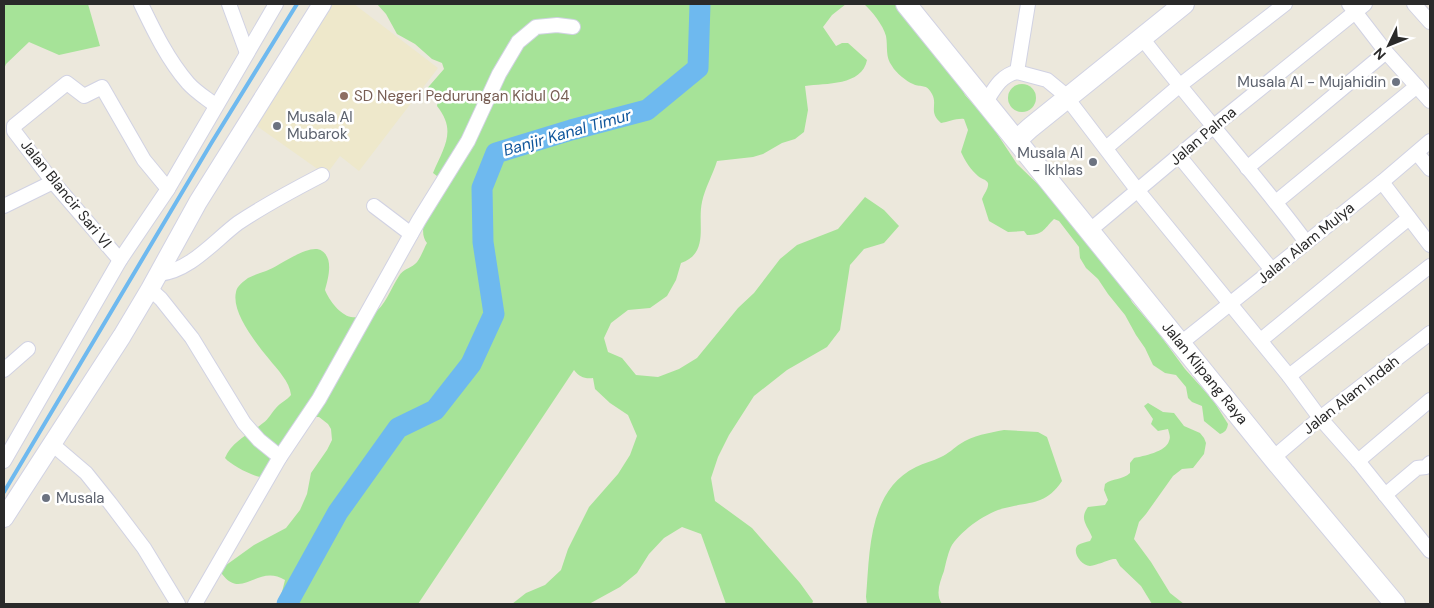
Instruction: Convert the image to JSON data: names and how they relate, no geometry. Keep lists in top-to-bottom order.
{
  "streets": {
    "main road": ["Jalan Klipang Raya"],
    "street": [
      "Jalan Palma",
      "Jalan Blancir Sari VI",
      "Jalan Alam Mulya",
      "Jalan Alam Indah"
    ]
  },
  "crossings": [
    ["Jalan Palma", "Jalan Klipang Raya"],
    ["Jalan Alam Mulya", "Jalan Klipang Raya"],
    ["Jalan Klipang Raya", "Jalan Alam Indah"]
  ],
  "water": ["Banjir Kanal Timur"],
  "places": [
    "Musala Al - Mujahidin",
    "SD Negeri Pedurungan Kidul 04",
    "Musala Al Mubarok",
    "Musala Al - Ikhlas",
    "Musala"
  ],
  "north": "bottom left"
}
